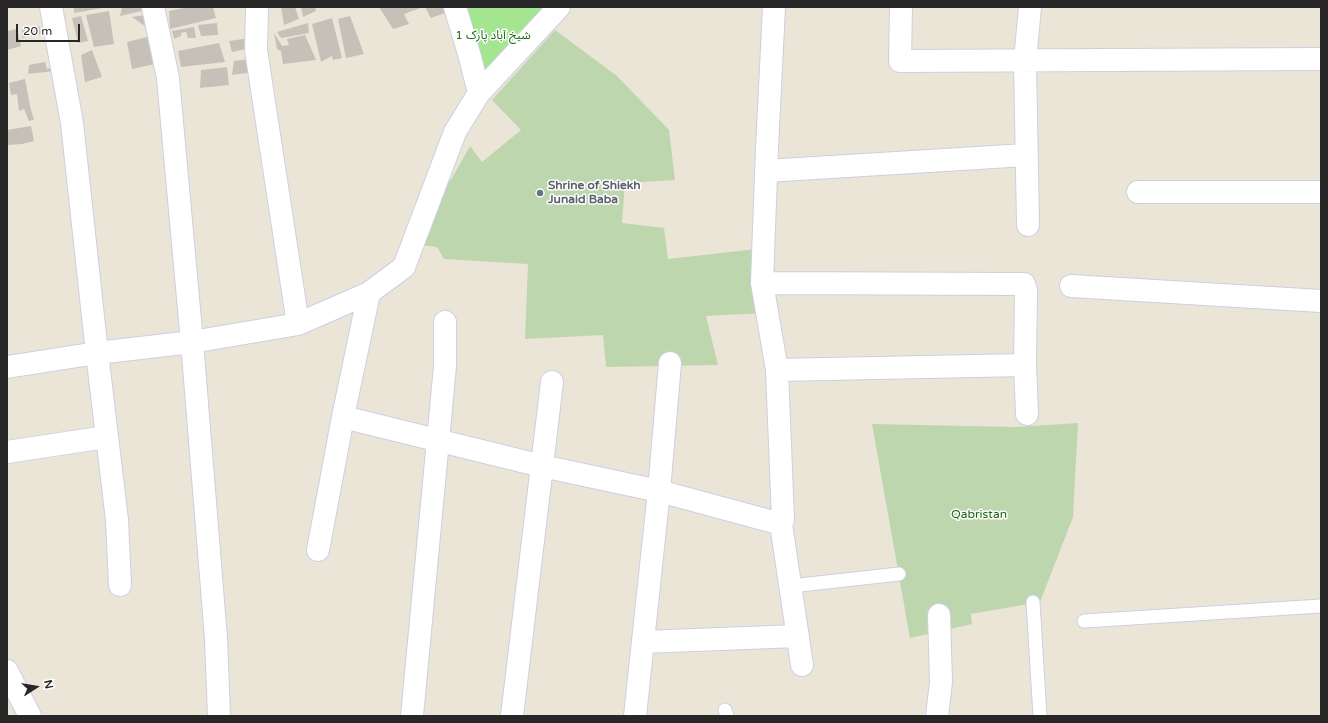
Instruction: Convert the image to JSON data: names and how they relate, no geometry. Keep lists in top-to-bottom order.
{
  "parks": ["شیخ آباد پارک 1", "Qabristan"],
  "places": ["Shrine of Shiekh Junaid Baba"],
  "scale_bar": "20 m",
  "north": "right"
}
